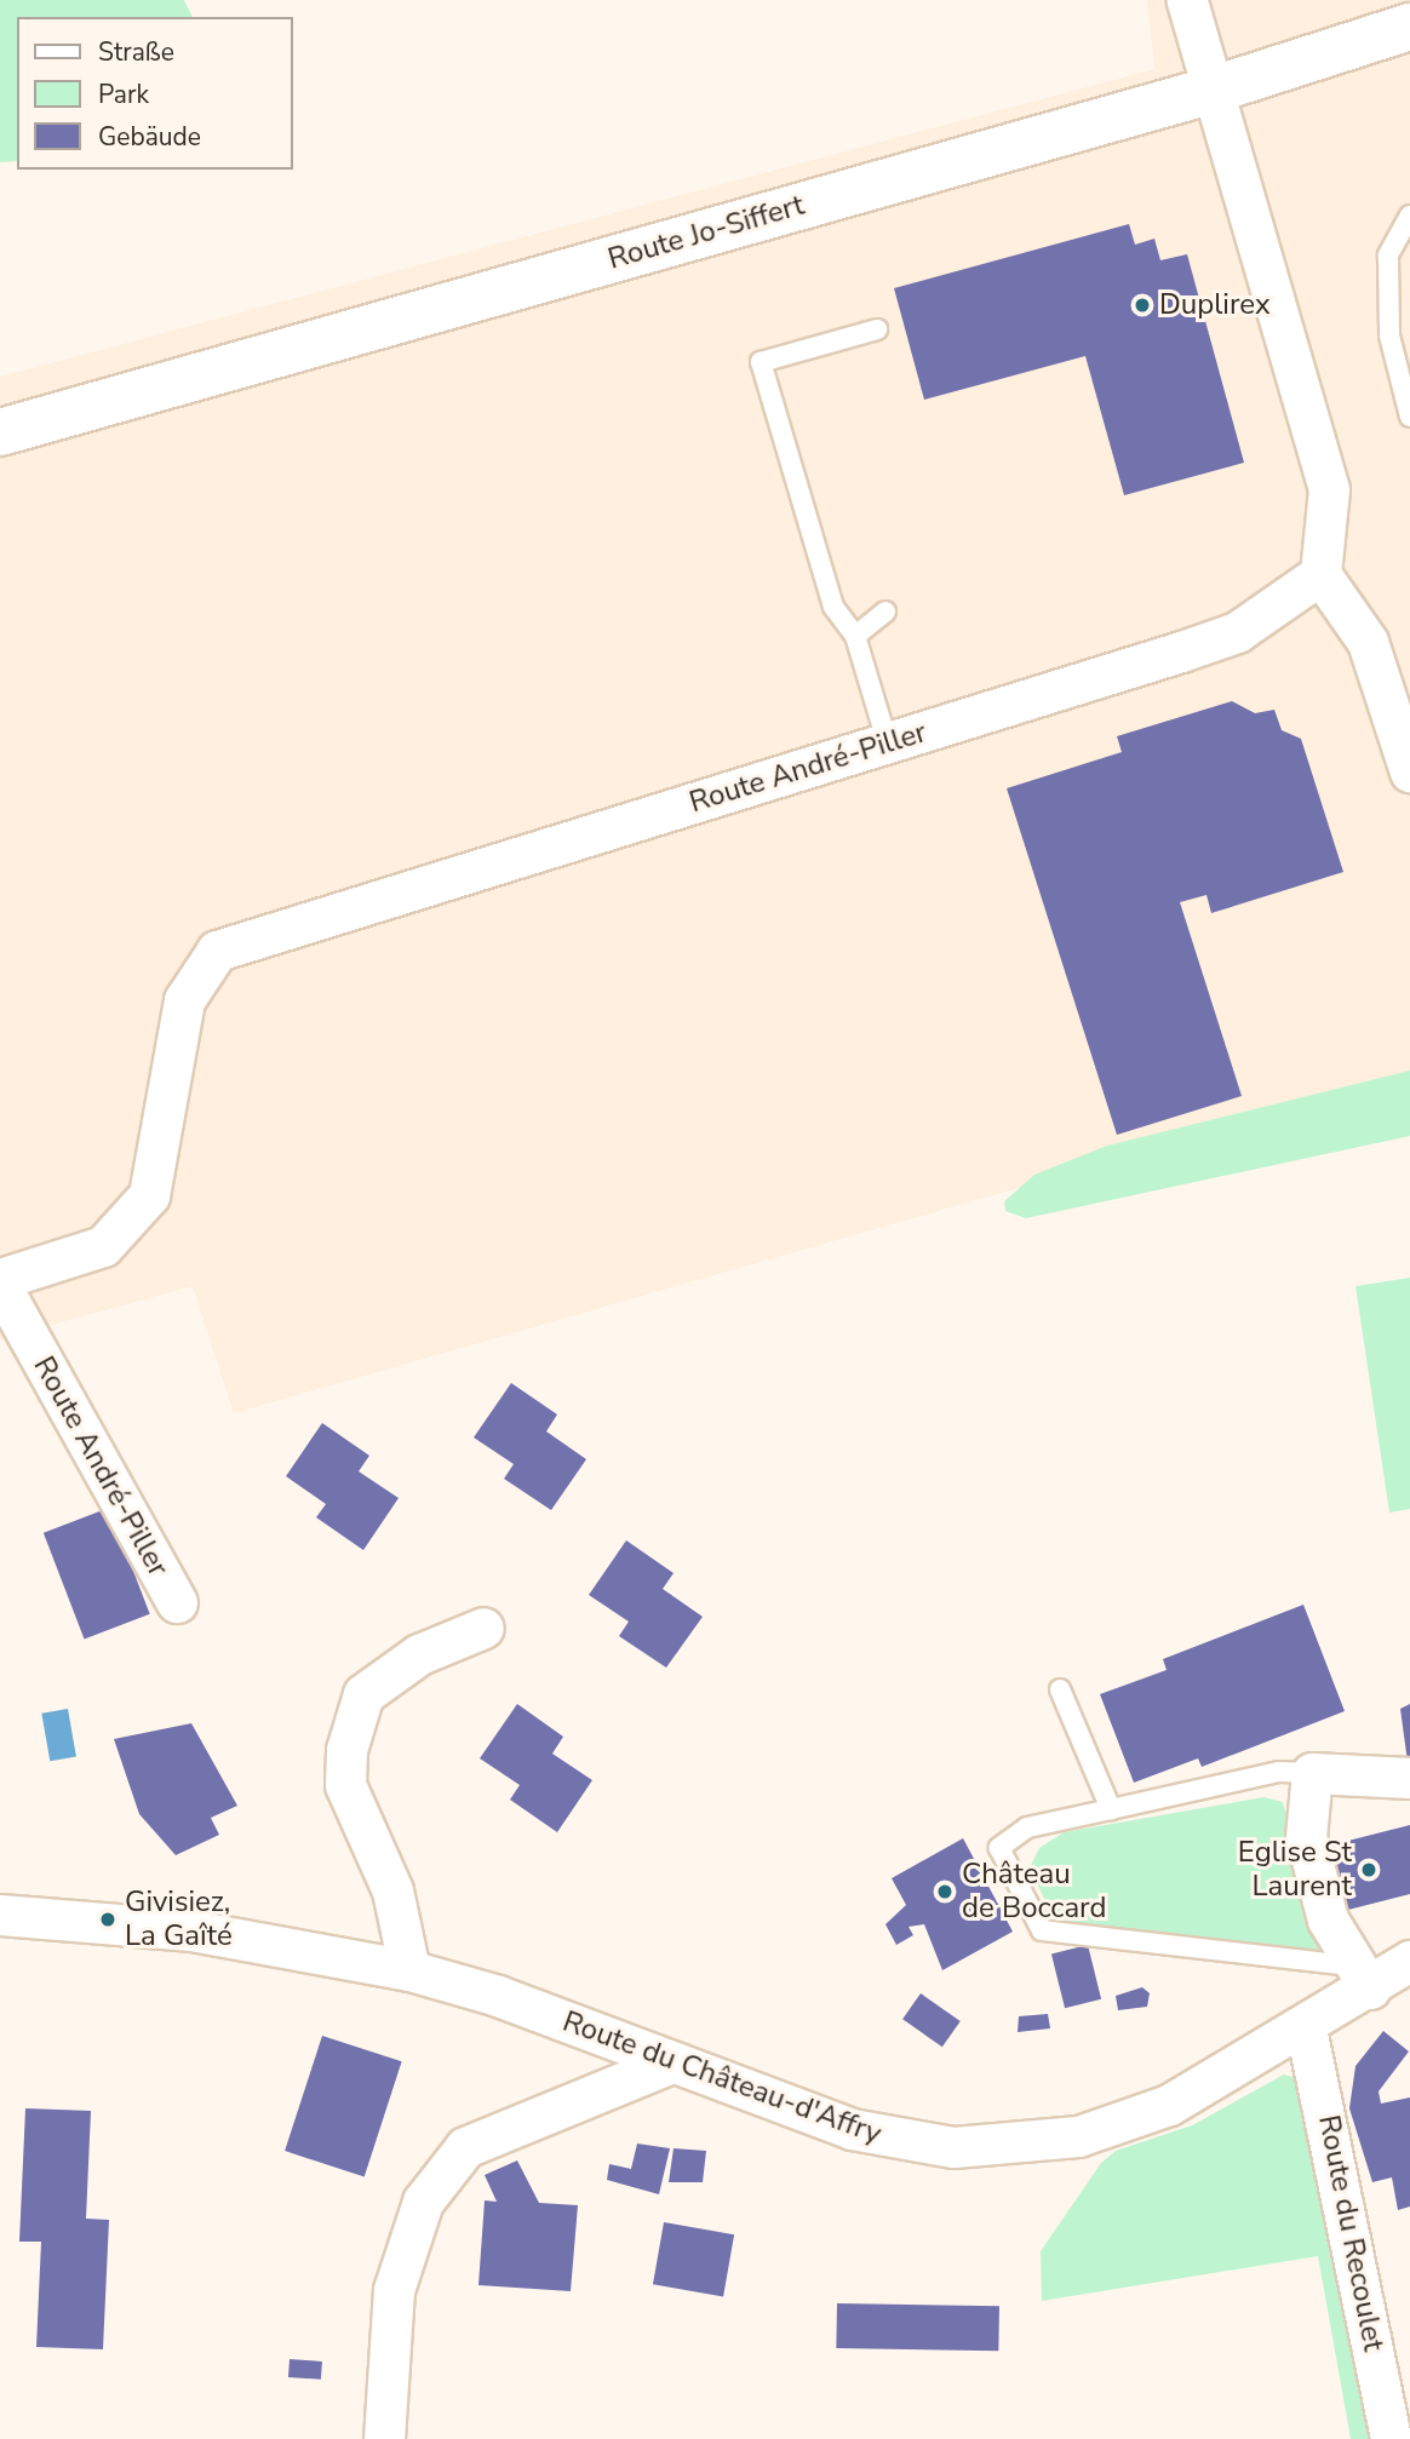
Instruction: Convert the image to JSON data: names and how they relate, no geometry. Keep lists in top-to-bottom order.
{
  "streets": {
    "main road": ["Route Jo-Siffert"],
    "street": ["Route André-Piller", "Route du Château-d'Affry", "Route du Recoulet"]
  },
  "crossings": [
    ["Route du Château-d'Affry", "Route du Recoulet"]
  ],
  "places": [
    "Duplirex",
    "Eglise St Laurent",
    "Château de Boccard",
    "Givisiez, La Gaîté"
  ],
  "legend": ["Straße", "Park", "Gebäude"]
}
